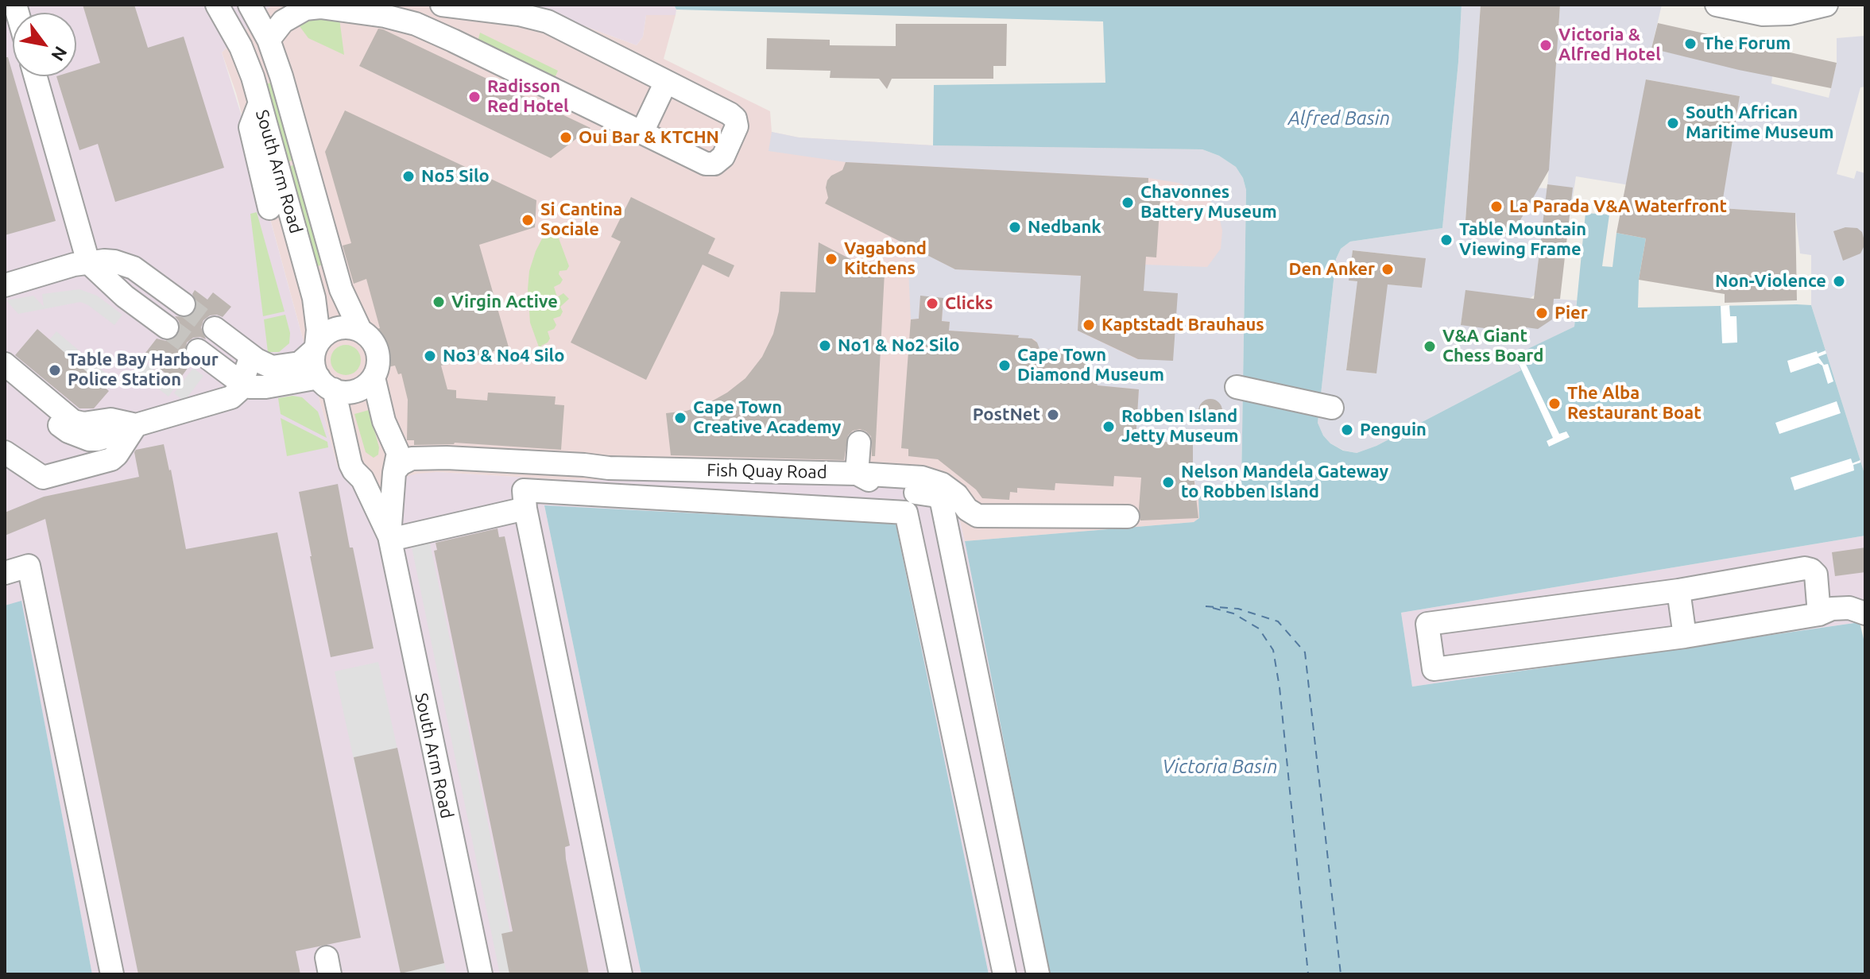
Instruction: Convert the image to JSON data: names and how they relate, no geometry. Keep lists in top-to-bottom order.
{
  "streets": {
    "street": ["South Arm Road", "Fish Quay Road"]
  },
  "crossings": [
    ["South Arm Road", "Fish Quay Road"]
  ],
  "water": ["Alfred Basin", "Victoria Basin"],
  "places": [
    "The Forum",
    "Victoria & Alfred Hotel",
    "Radisson Red Hotel",
    "South African Maritime Museum",
    "Oui Bar & KTCHN",
    "No5 Silo",
    "Chavonnes Battery Museum",
    "La Parada V&A Waterfront",
    "Si Cantina Sociale",
    "Nedbank",
    "Table Mountain Viewing Frame",
    "Vagabond Kitchens",
    "Den Anker",
    "Non-Violence",
    "Virgin Active",
    "Clicks",
    "Pier",
    "Kaptstadt Brauhaus",
    "No1 & No2 Silo",
    "V&A Giant Chess Board",
    "No3 & No4 Silo",
    "Cape Town Diamond Museum",
    "Table Bay Harbour Police Station",
    "The Alba Restaurant Boat",
    "PostNet",
    "Cape Town Creative Academy",
    "Robben Island Jetty Museum",
    "Penguin",
    "Nelson Mandela Gateway to Robben Island"
  ],
  "north": "bottom right"
}
